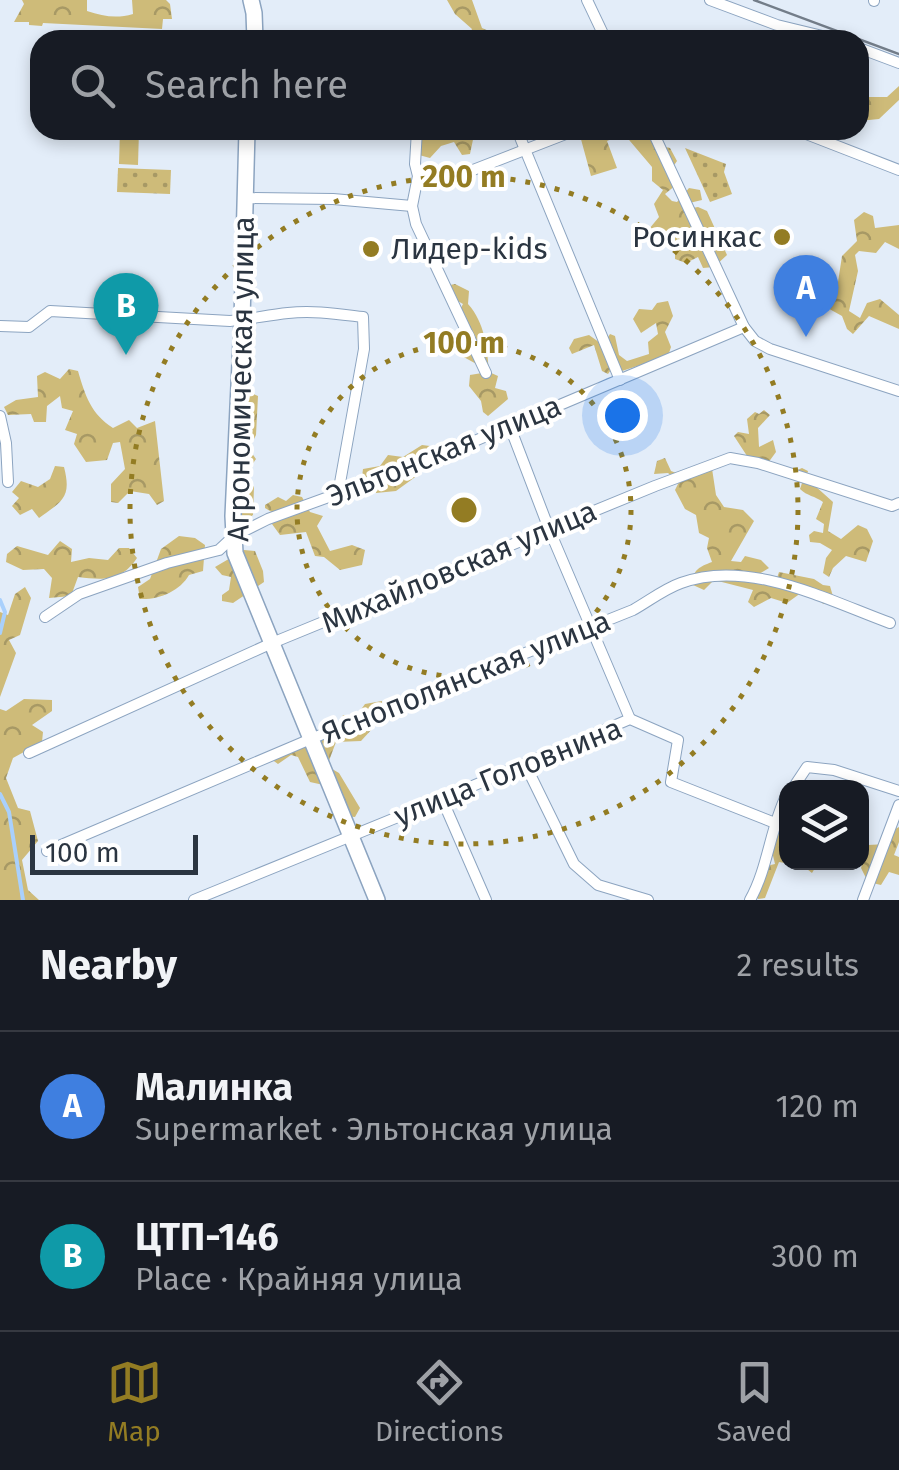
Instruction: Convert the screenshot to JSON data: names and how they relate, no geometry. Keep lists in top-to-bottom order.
{
  "streets": {
    "street": [
      "Агрономическая улица",
      "Эльтонская улица",
      "Михайловская улица",
      "Яснополянская улица",
      "улица Головнина"
    ]
  },
  "crossings": [
    ["Агрономическая улица", "Эльтонская улица"],
    ["Агрономическая улица", "Михайловская улица"],
    ["Агрономическая улица", "Яснополянская улица"],
    ["Агрономическая улица", "улица Головнина"]
  ],
  "places": ["Росинкас", "Лидер-kids"],
  "scale_bar": "100 m",
  "page": {
    "search": "Search here",
    "pins": ["A", "B"],
    "scale": "100 m",
    "heading": ["Nearby", "2 results"],
    "list": [
      {
        "mark": "A",
        "name": "Малинка",
        "note": "Supermarket · Эльтонская улица",
        "value": "120 m"
      },
      {
        "mark": "B",
        "name": "ЦТП-146",
        "note": "Place · Крайняя улица",
        "value": "300 m"
      }
    ],
    "nav": ["Map", "Directions", "Saved"]
  },
  "rings": ["200 m", "100 m"]
}
